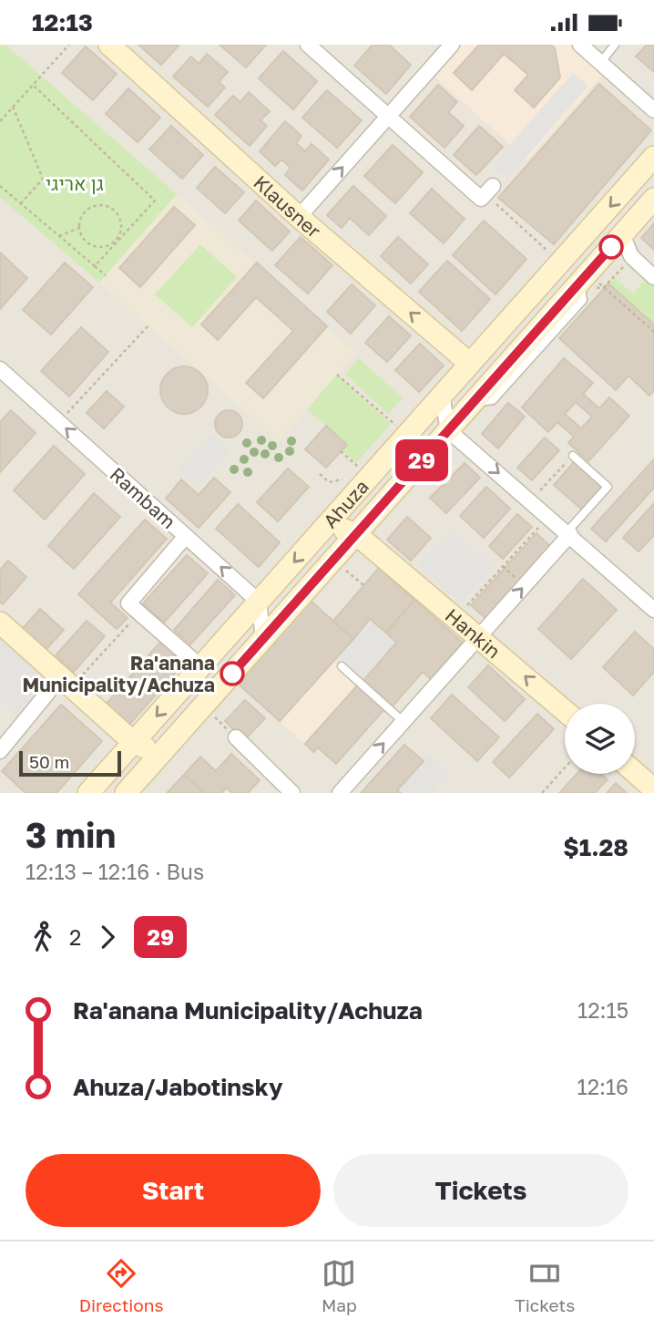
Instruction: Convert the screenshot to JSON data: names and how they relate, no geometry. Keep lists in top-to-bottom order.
{
  "streets": {
    "main road": ["Klausner", "Ahuza", "Hankin"],
    "street": ["Rambam"]
  },
  "crossings": [
    ["Klausner", "Ahuza"],
    ["Rambam", "Ahuza"],
    ["Ahuza", "Hankin"]
  ],
  "one_way": ["Klausner", "Hankin"],
  "parks": ["גן אריגי"],
  "places": ["Ra'anana Municipality/Achuza"],
  "lines": ["bus line 29"],
  "scale_bar": "50 m",
  "page": {
    "status": "12:13",
    "on_map": "29",
    "scale": "50 m",
    "heading": ["3 min", "12:13 – 12:16 · Bus", "$1.28"],
    "legs": ["2", "29"],
    "list": [
      {
        "name": "Ra'anana Municipality/Achuza",
        "value": "12:15"
      },
      {
        "name": "Ahuza/Jabotinsky",
        "value": "12:16"
      }
    ],
    "buttons": ["Start", "Tickets"],
    "tabs": ["Directions", "Map", "Tickets"]
  }
}
